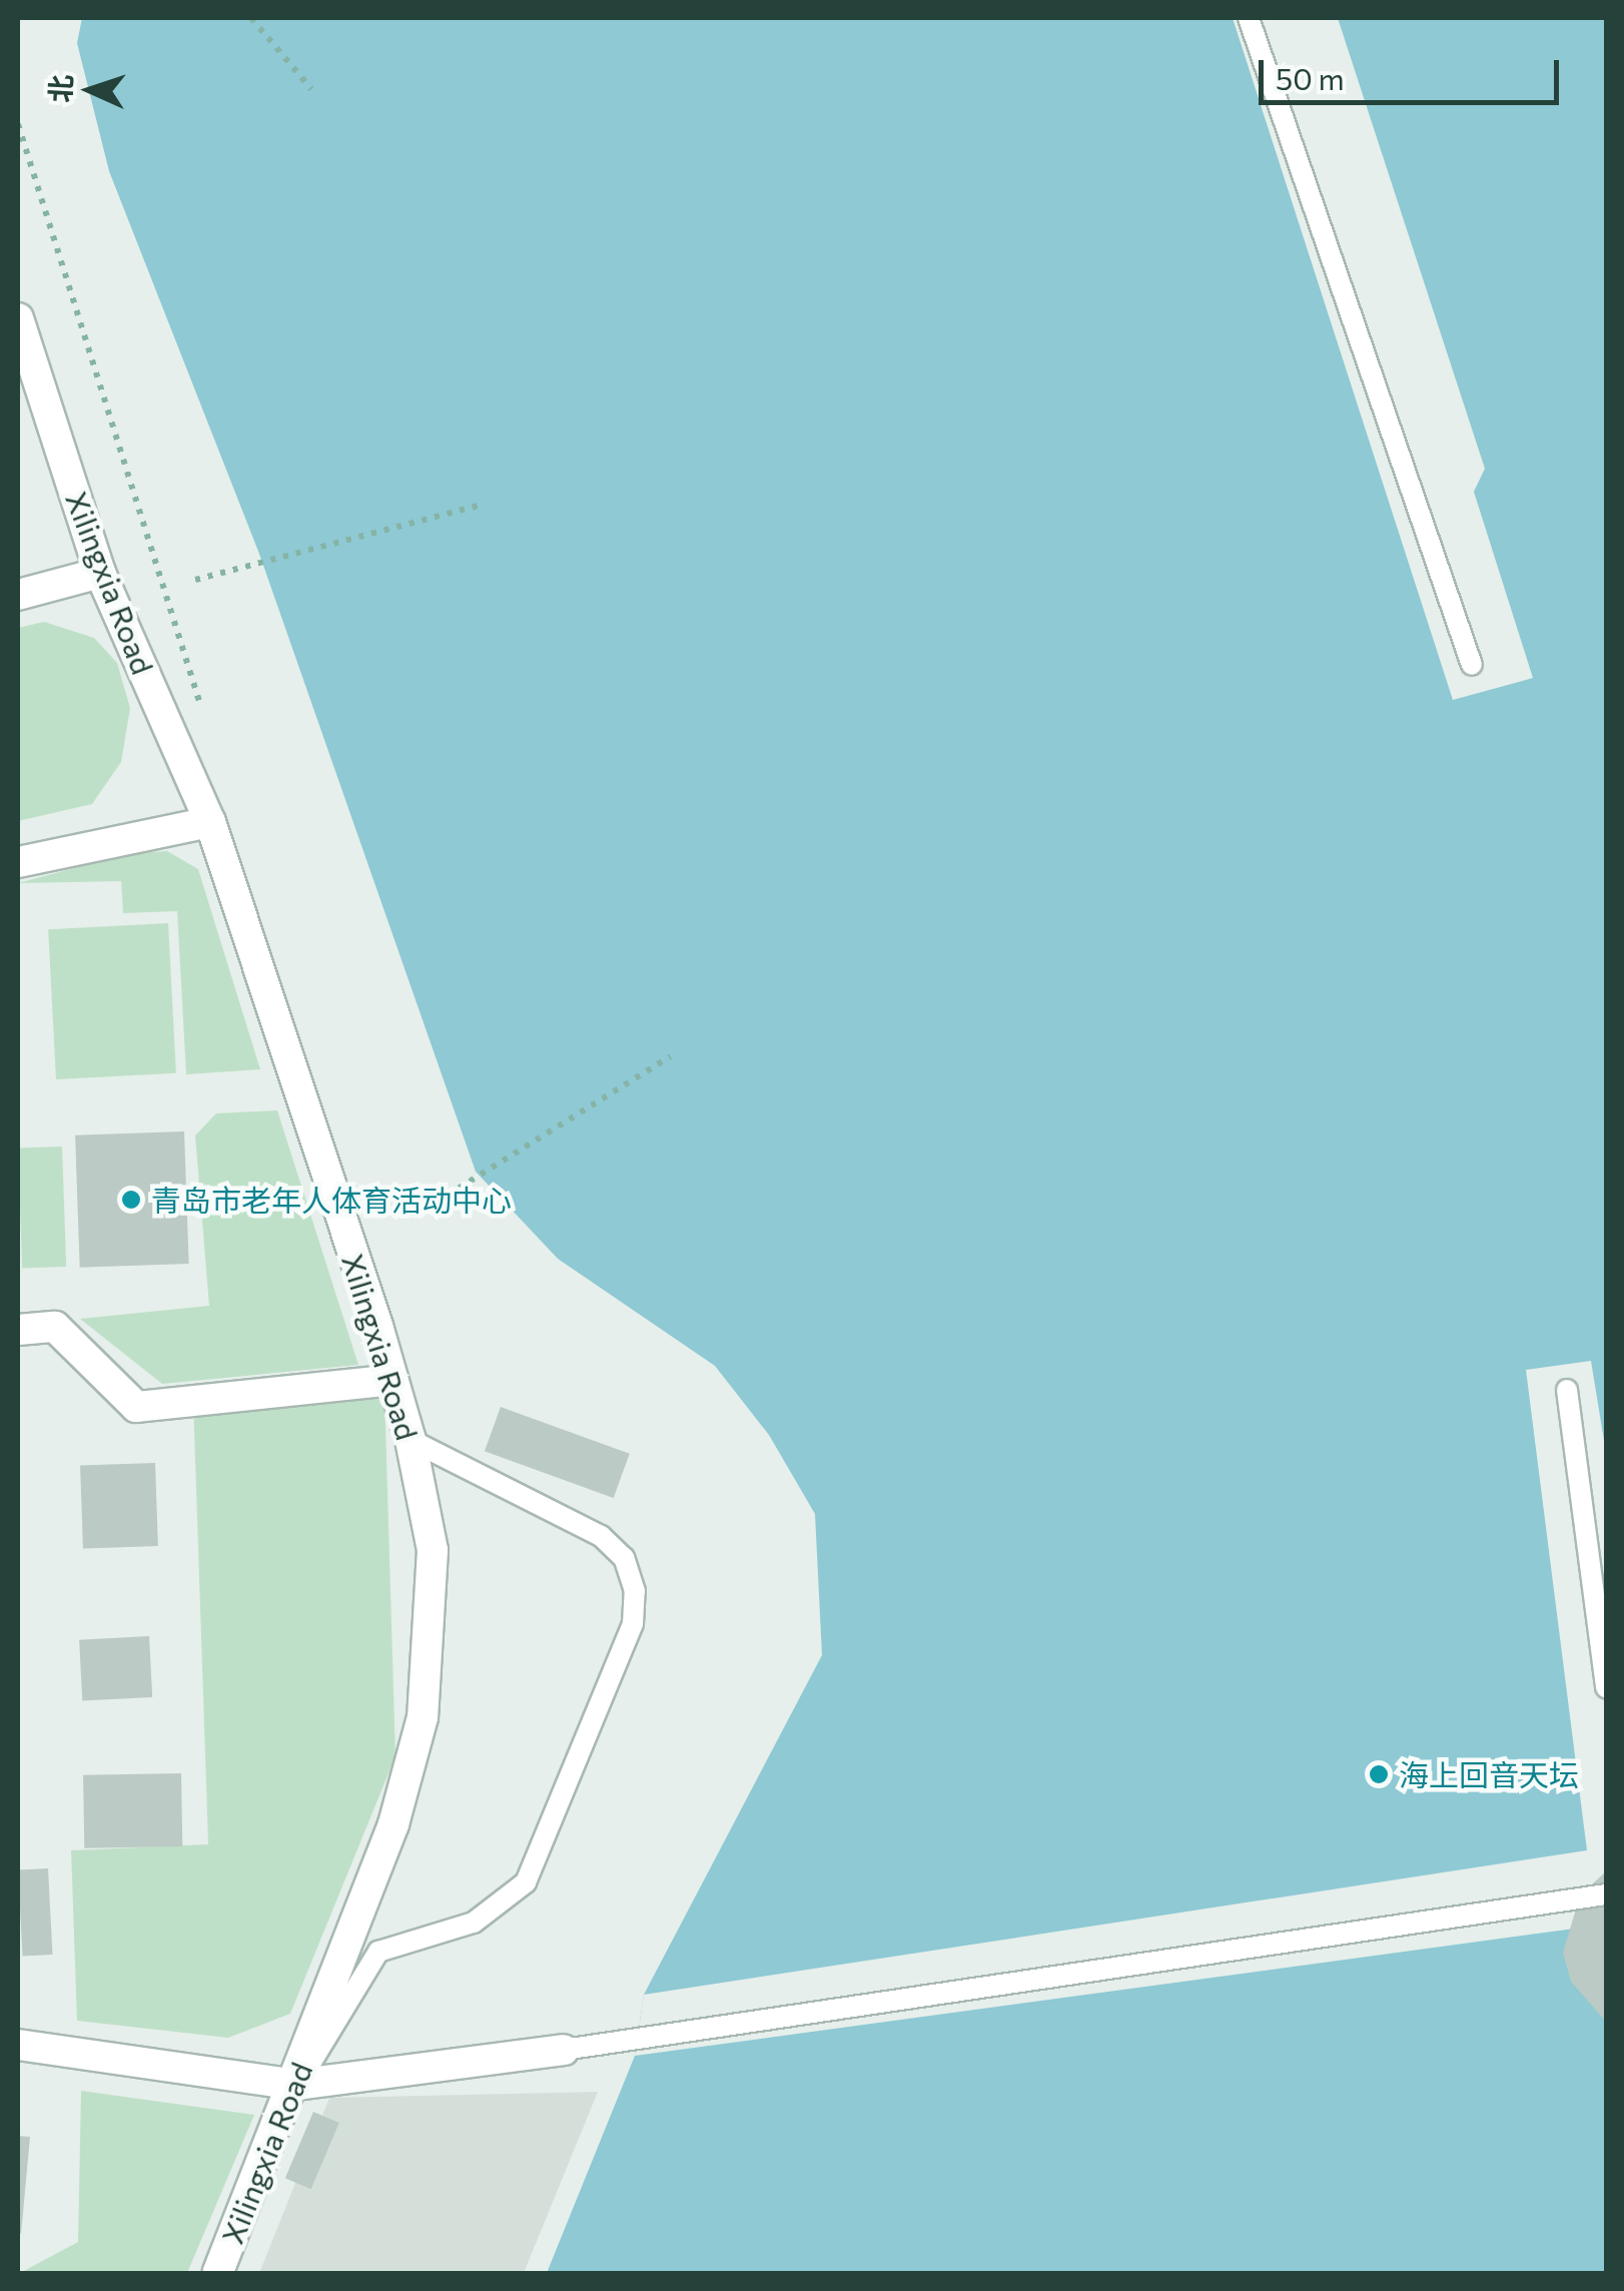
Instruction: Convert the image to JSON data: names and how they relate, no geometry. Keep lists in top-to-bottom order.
{
  "streets": {
    "street": ["Xilingxia Road"]
  },
  "places": ["青岛市老年人体育活动中心", "海上回音天坛"],
  "scale_bar": "50 m",
  "north": "left"
}
